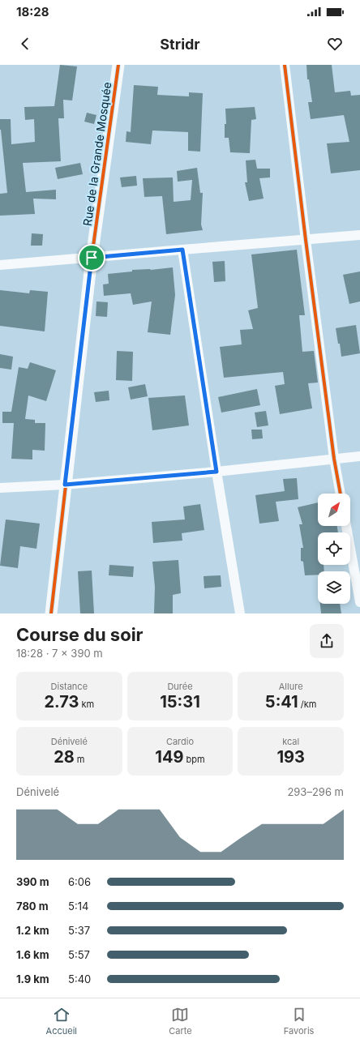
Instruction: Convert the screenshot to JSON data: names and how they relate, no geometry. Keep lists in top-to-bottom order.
{
  "streets": {
    "street": ["Rue de la Grande Mosquée"]
  },
  "north": "top right",
  "page": {
    "status": "18:28",
    "header": "Stridr",
    "heading": ["Course du soir", "18:28 · 7 × 390 m"],
    "stats": [
      ["Distance", "2.73 km"],
      ["Durée", "15:31"],
      ["Allure", "5:41 /km"],
      ["Dénivelé", "28 m"],
      ["Cardio", "149 bpm"],
      ["kcal", "193"]
    ],
    "chart": ["Dénivelé", "293–296 m"],
    "list": [
      {
        "name": "390 m",
        "note": "6:06"
      },
      {
        "name": "780 m",
        "note": "5:14"
      },
      {
        "name": "1.2 km",
        "note": "5:37"
      },
      {
        "name": "1.6 km",
        "note": "5:57"
      },
      {
        "name": "1.9 km",
        "note": "5:40"
      }
    ],
    "tabs": ["Accueil", "Carte", "Favoris"]
  }
}
